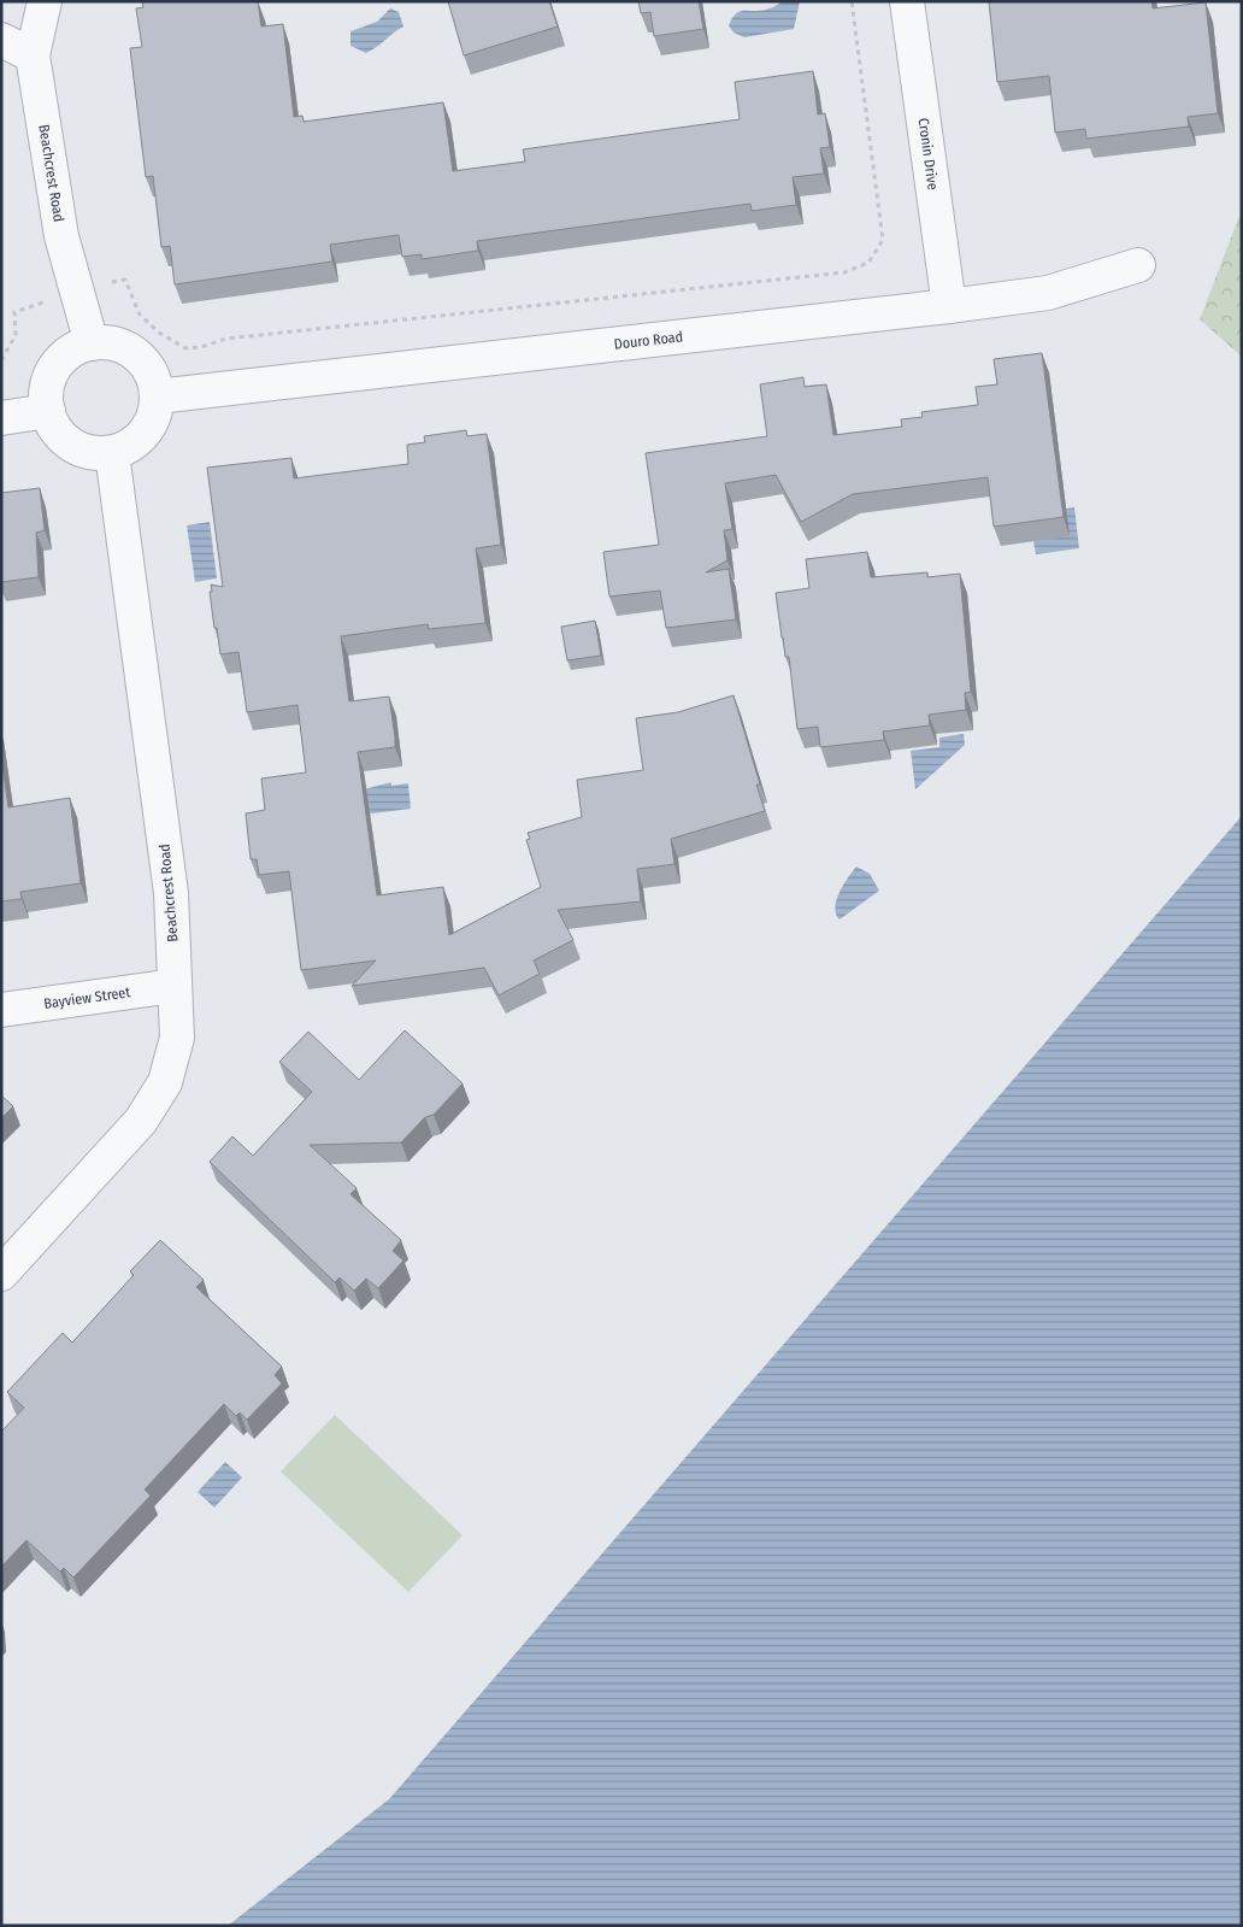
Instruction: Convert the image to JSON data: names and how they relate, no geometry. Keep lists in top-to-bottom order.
{
  "streets": {
    "street": [
      "Cronin Drive",
      "Beachcrest Road",
      "Douro Road",
      "Bayview Street"
    ]
  },
  "crossings": [
    ["Cronin Drive", "Douro Road"],
    ["Beachcrest Road", "Douro Road"],
    ["Beachcrest Road", "Bayview Street"]
  ]
}
